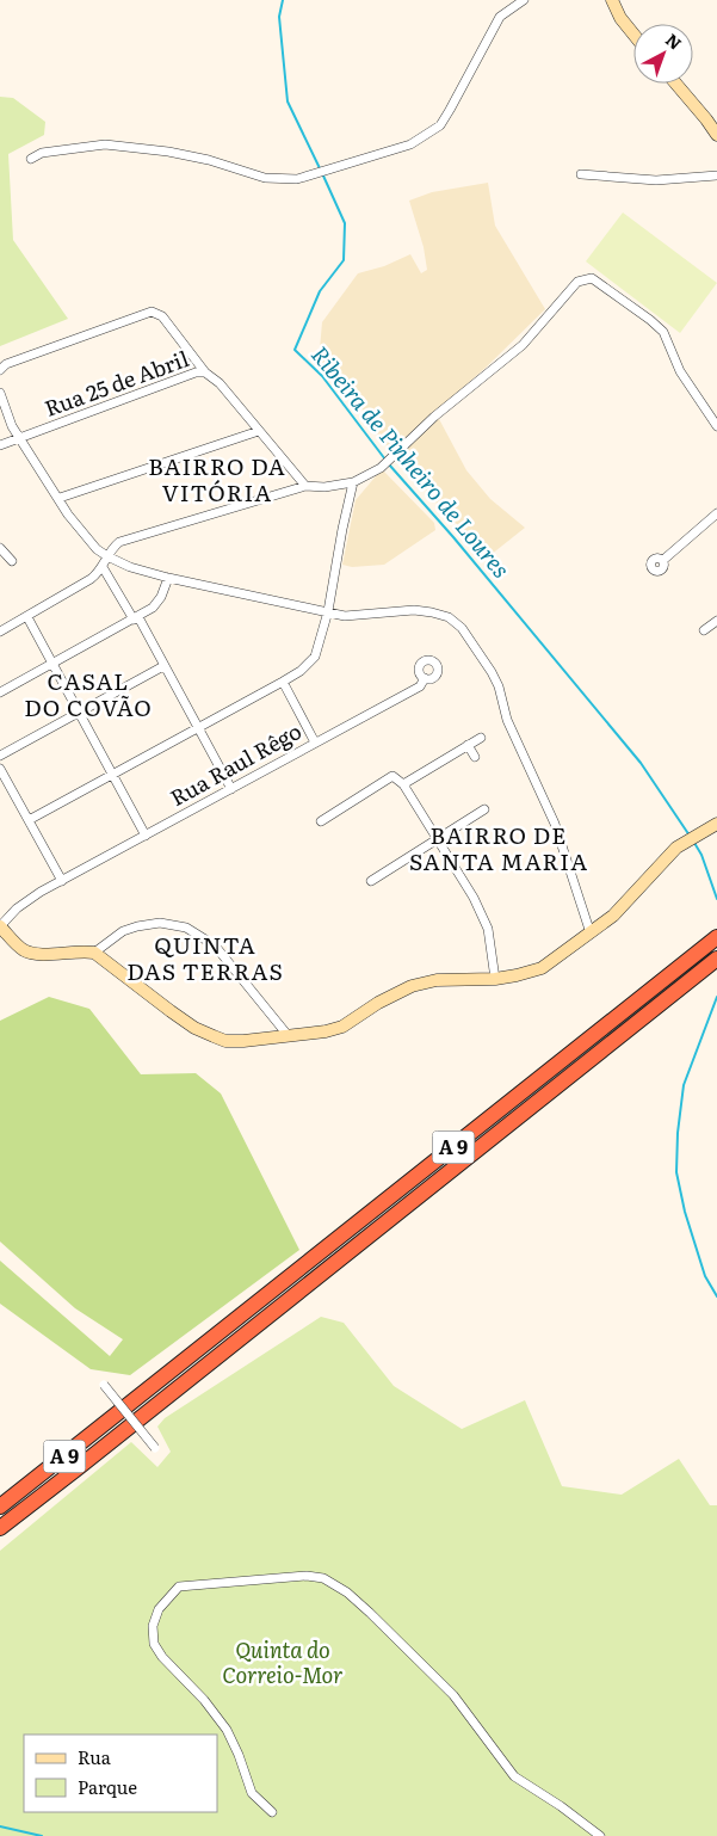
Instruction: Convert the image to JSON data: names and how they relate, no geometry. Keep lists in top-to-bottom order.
{
  "streets": {
    "highway": ["A 9"],
    "street": ["Rua 25 de Abril", "Rua Raul Rêgo"]
  },
  "districts": [
    "BAIRRO DA VITÓRIA",
    "CASAL DO COVÃO",
    "BAIRRO DE SANTA MARIA",
    "QUINTA DAS TERRAS"
  ],
  "water": ["Ribeira de Pinheiro de Loures"],
  "parks": ["Quinta do Correio-Mor"],
  "legend": ["Rua", "Parque"],
  "north": "top right"
}
